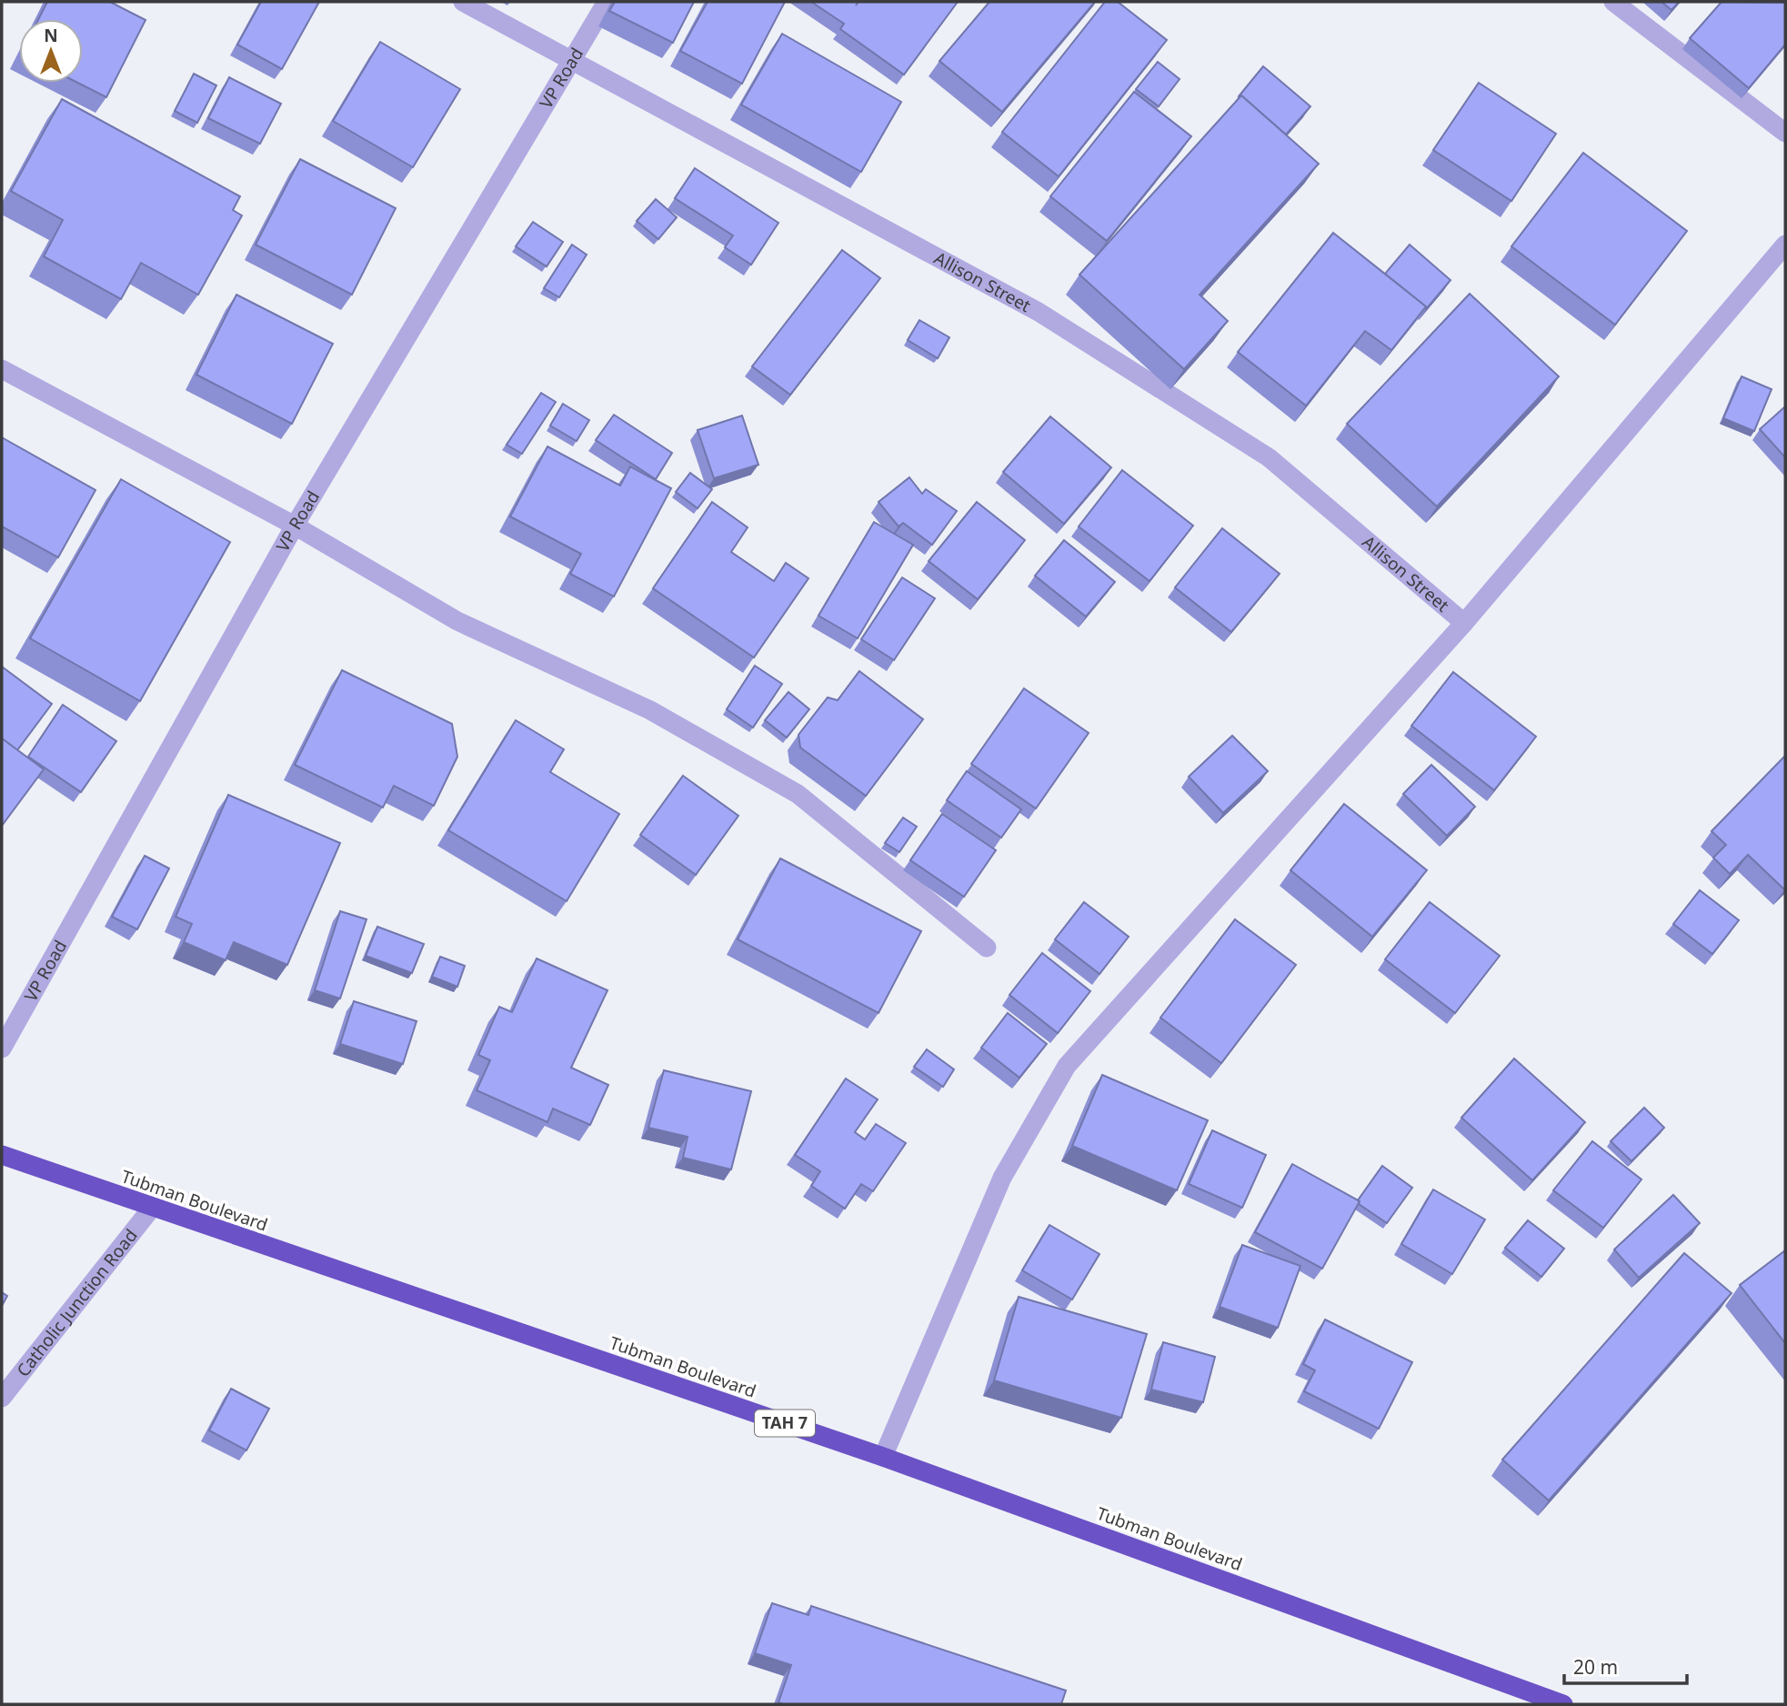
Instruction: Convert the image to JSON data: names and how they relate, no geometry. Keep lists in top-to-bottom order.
{
  "streets": {
    "highway": ["Tubman Boulevard", "TAH 7"],
    "street": ["VP Road", "Allison Street", "Catholic Junction Road"]
  },
  "crossings": [
    ["VP Road", "Allison Street"],
    ["Tubman Boulevard", "Catholic Junction Road"]
  ],
  "scale_bar": "20 m",
  "north": "top"
}
